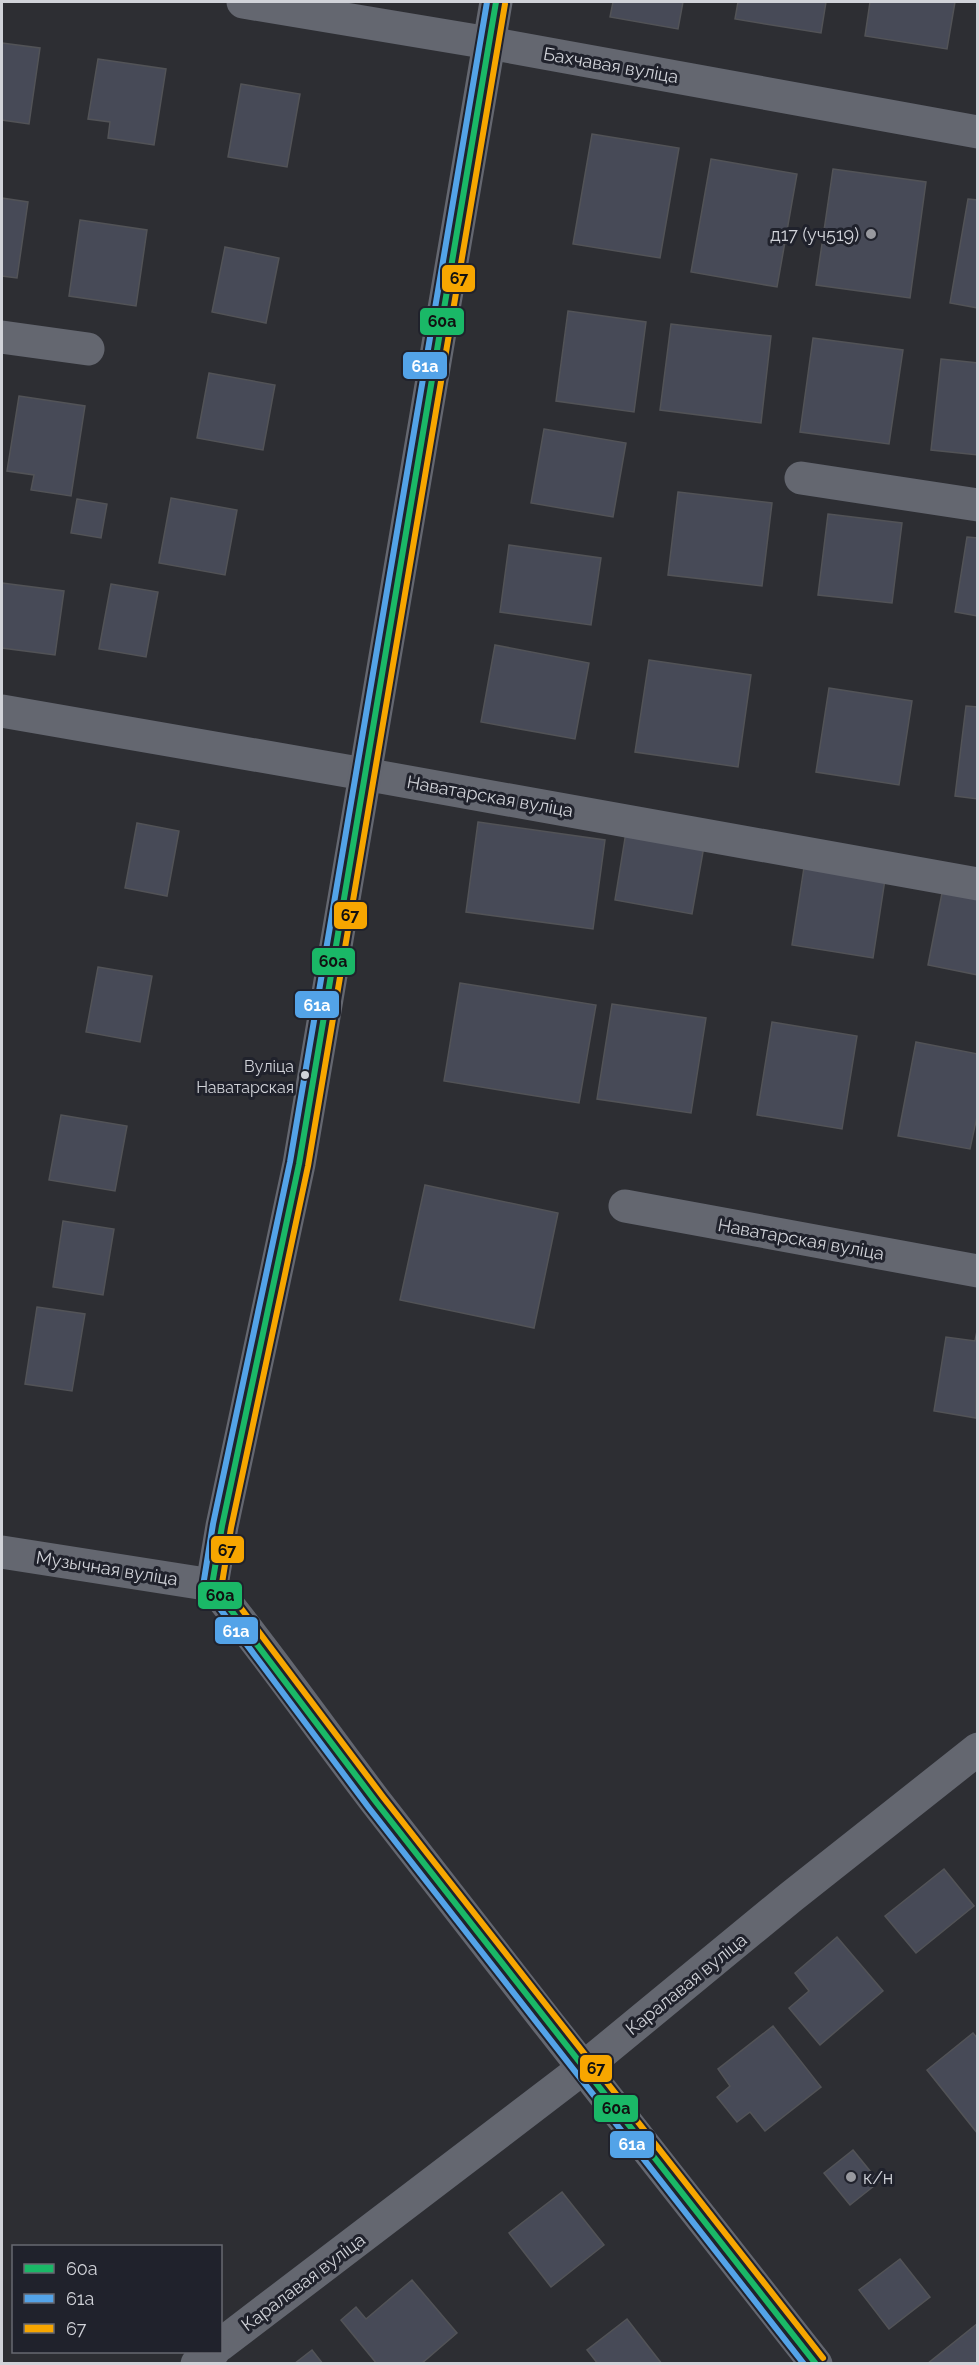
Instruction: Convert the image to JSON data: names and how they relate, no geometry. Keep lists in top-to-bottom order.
{
  "streets": {
    "street": [
      "Бахчавая вуліца",
      "Наватарская вуліца",
      "Музычная вуліца",
      "Каралавая вуліца"
    ]
  },
  "places": ["д17 (уч519)", "Вуліца Наватарская", "к/н"],
  "lines": ["transit line 60а", "transit line 61а", "transit line 67"],
  "legend": ["60а", "61а", "67"]
}
